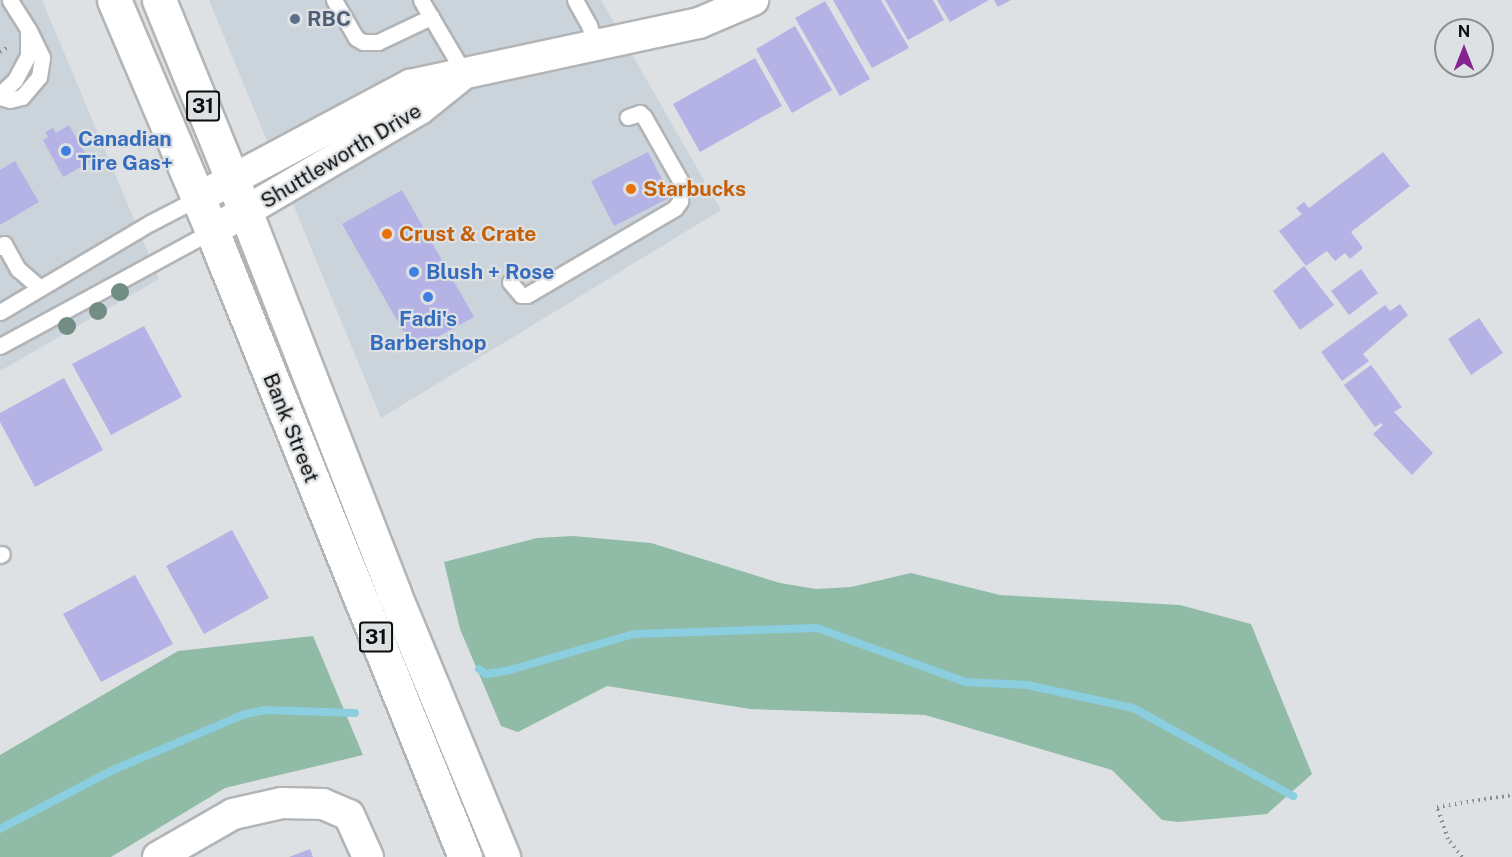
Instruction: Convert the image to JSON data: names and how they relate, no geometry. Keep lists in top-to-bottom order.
{
  "streets": {
    "main road": ["31", "Bank Street"],
    "street": ["Shuttleworth Drive"]
  },
  "crossings": [
    ["Shuttleworth Drive", "Bank Street"]
  ],
  "places": [
    "RBC",
    "Canadian Tire Gas+",
    "Starbucks",
    "Crust & Crate",
    "Blush + Rose",
    "Fadi's Barbershop"
  ],
  "north": "top"
}
